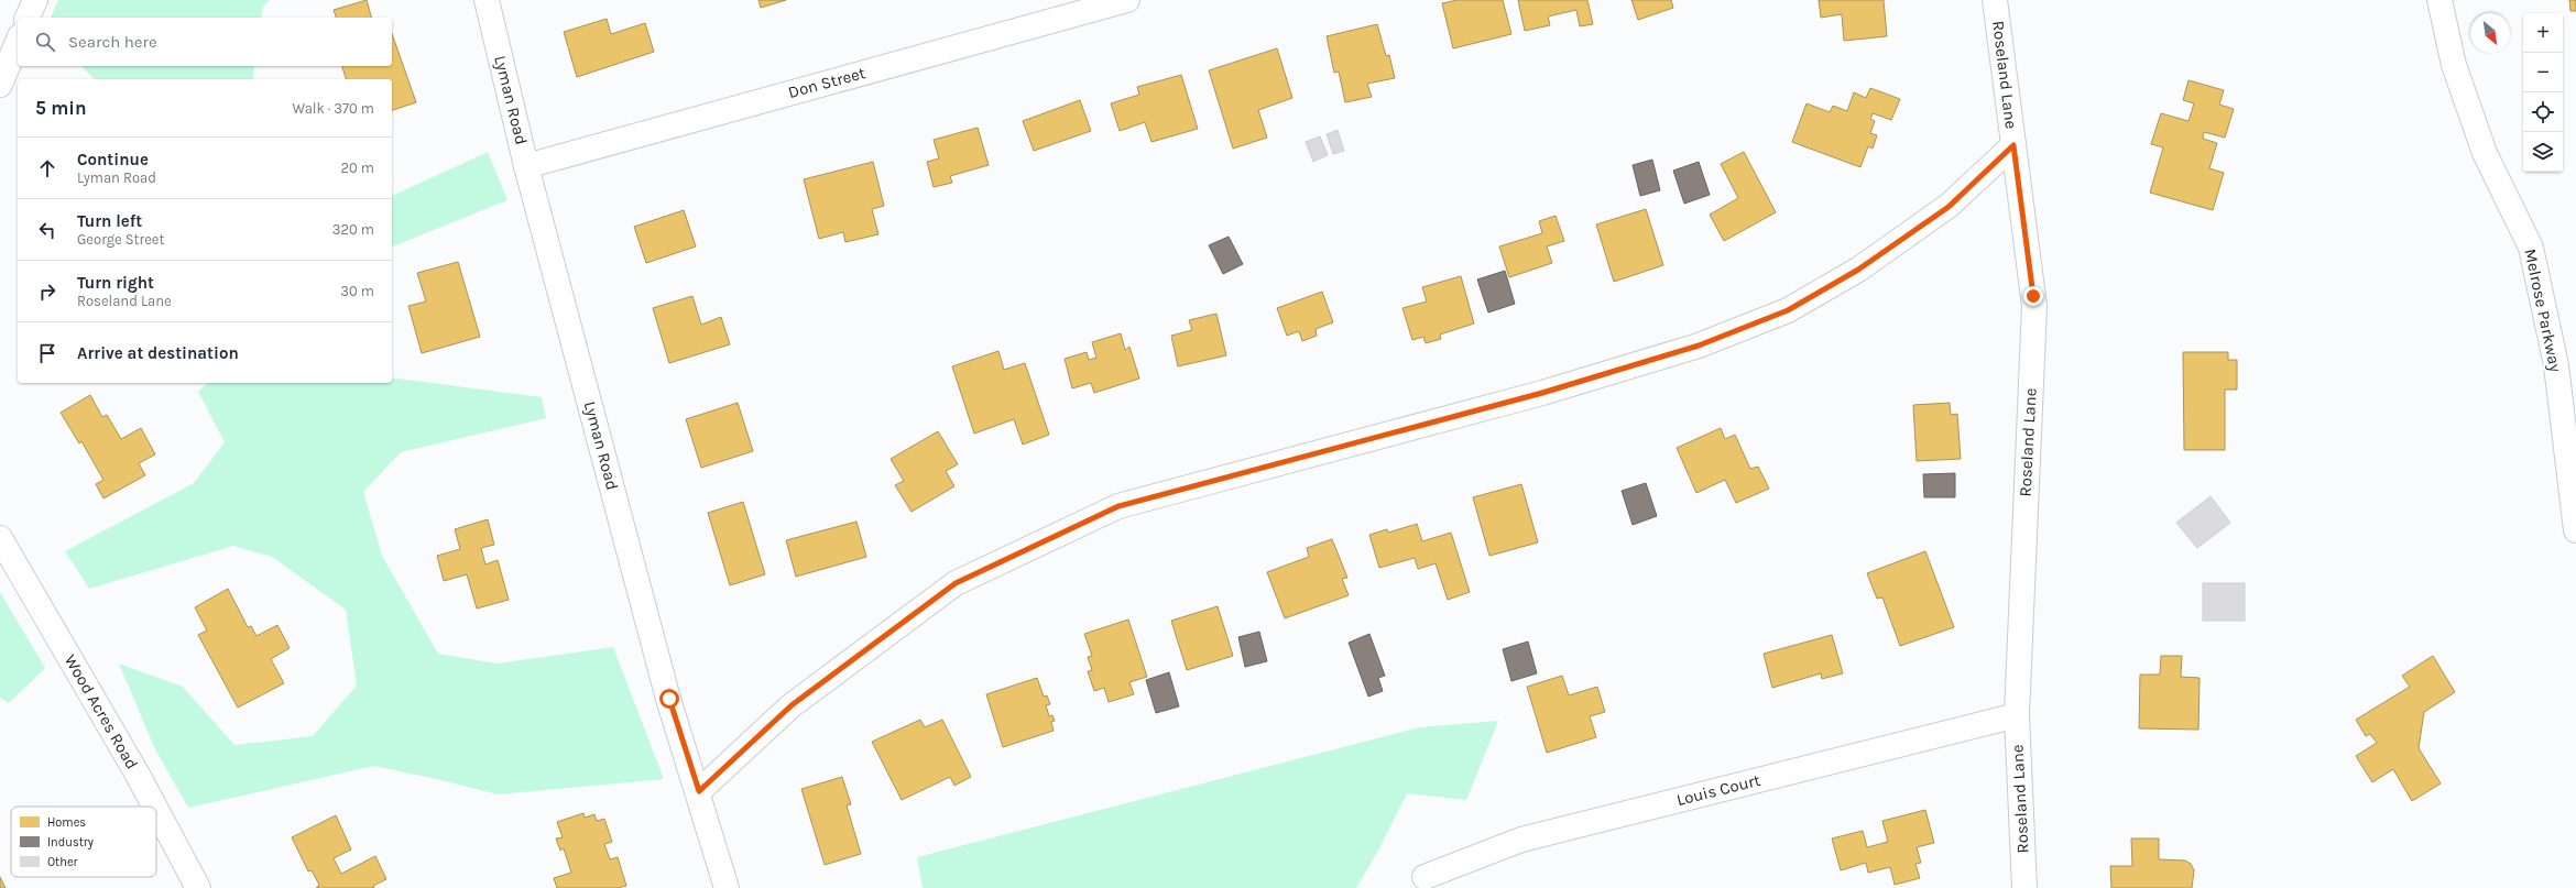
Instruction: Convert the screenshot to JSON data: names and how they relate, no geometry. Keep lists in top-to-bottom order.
{
  "streets": {
    "street": [
      "Roseland Lane",
      "Don Street",
      "Lyman Road",
      "Melrose Parkway",
      "Wood Acres Road",
      "Louis Court"
    ]
  },
  "crossings": [
    ["Roseland Lane", "Louis Court"],
    ["Don Street", "Lyman Road"]
  ],
  "legend": ["Homes", "Industry", "Other"],
  "north": "bottom right",
  "page": {
    "map_buttons": ["+", "−"],
    "search": "Search here",
    "heading": ["5 min", "Walk · 370 m"],
    "list": [
      ["Continue", "Lyman Road", "20 m"],
      ["Turn left", "George Street", "320 m"],
      ["Turn right", "Roseland Lane", "30 m"],
      "Arrive at destination"
    ]
  }
}
